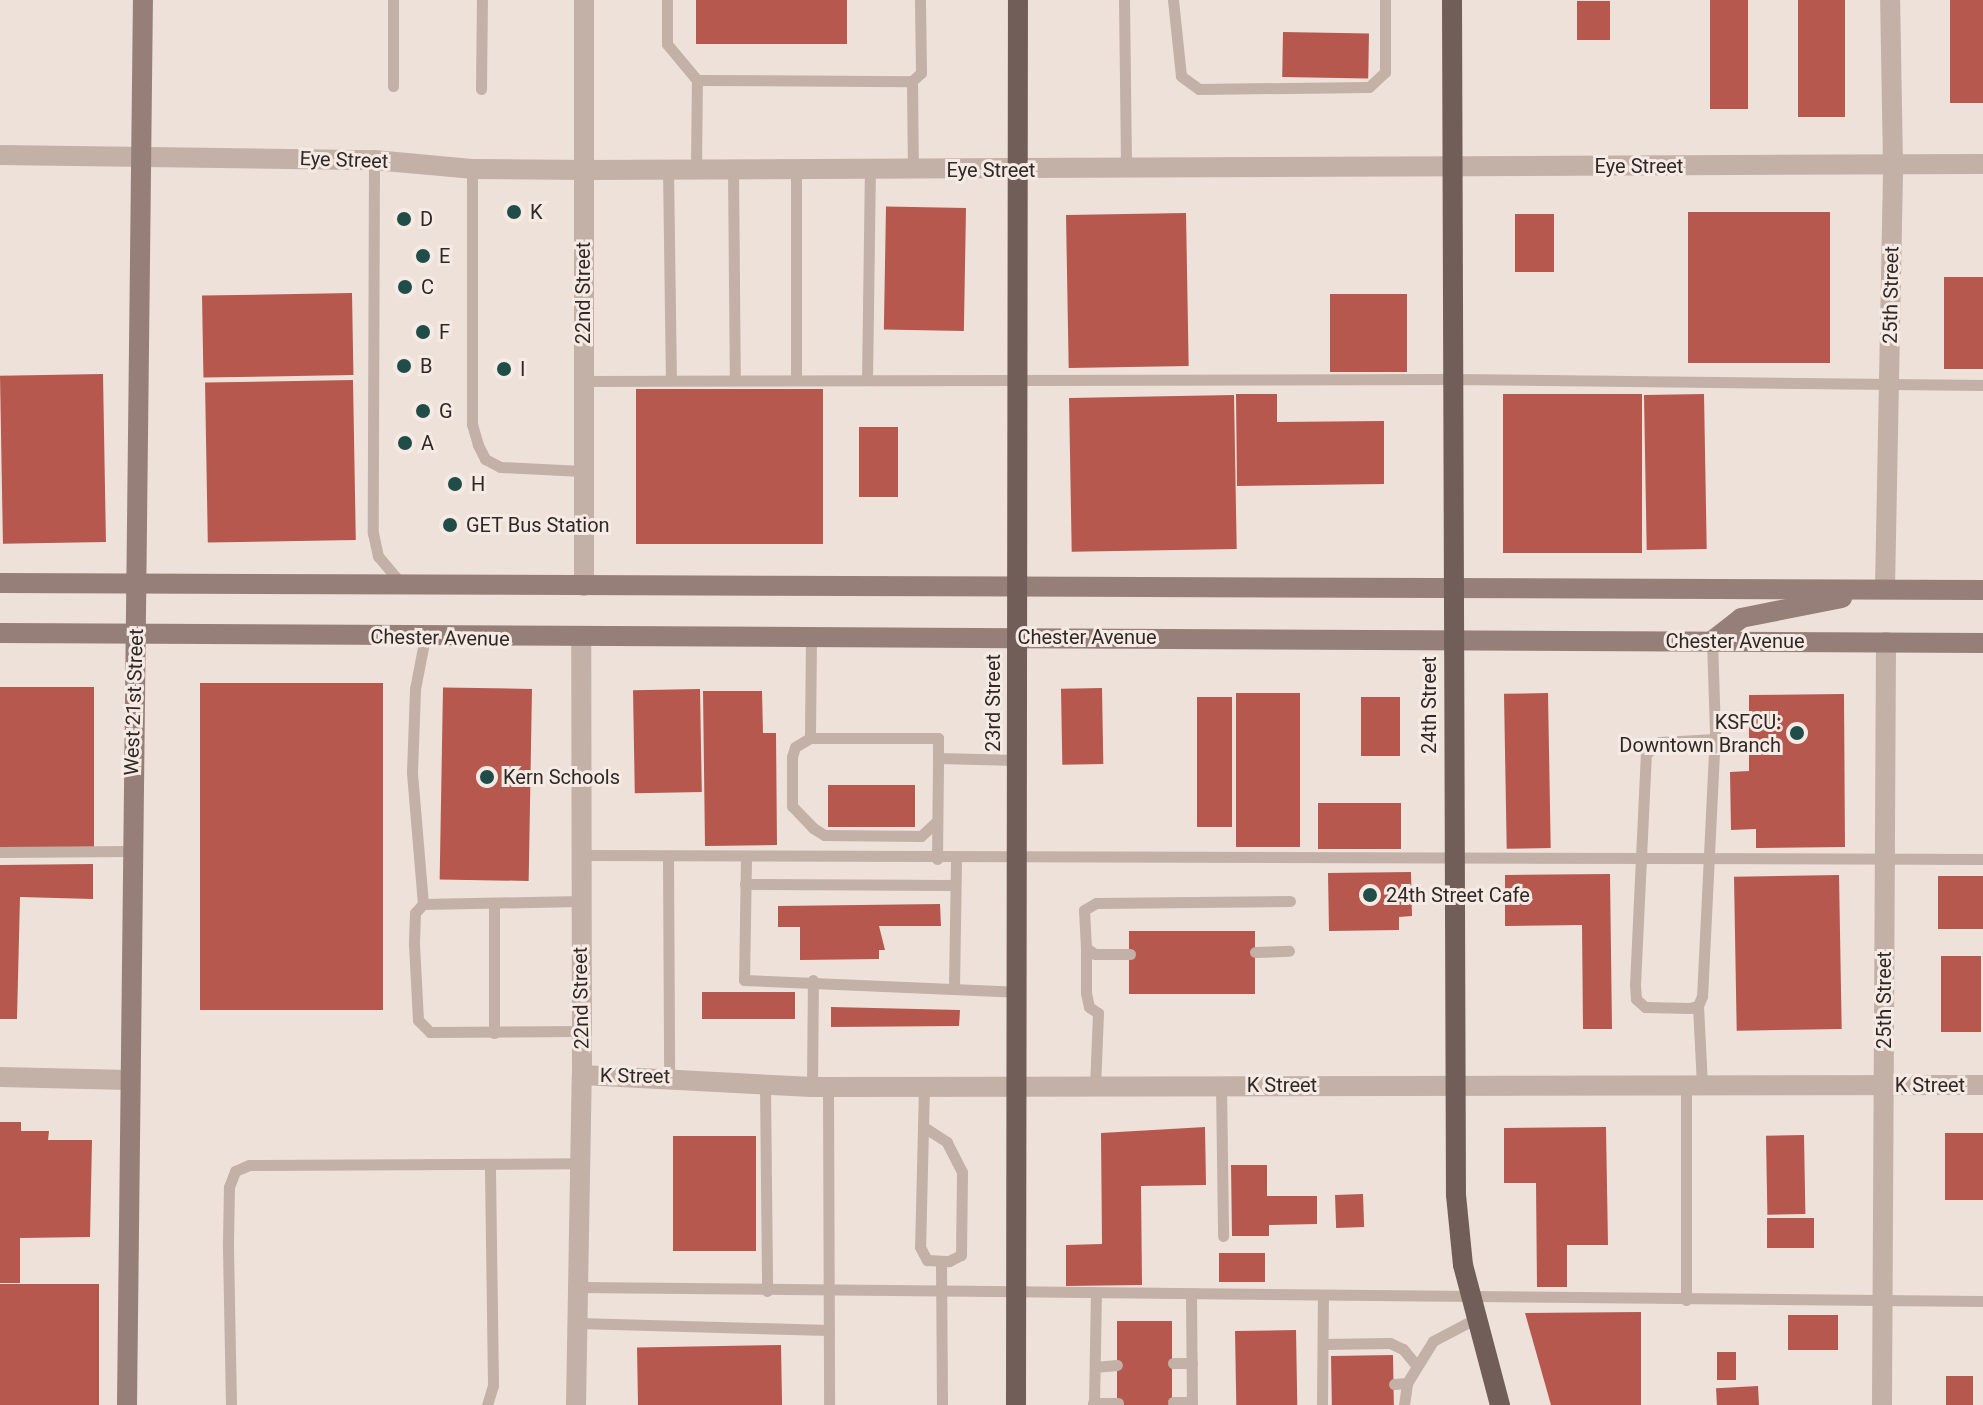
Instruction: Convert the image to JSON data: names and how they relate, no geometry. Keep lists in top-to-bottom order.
{
  "streets": {
    "main road": [
      "Chester Avenue",
      "West 21st Street",
      "23rd Street",
      "24th Street"
    ],
    "street": [
      "Eye Street",
      "22nd Street",
      "25th Street",
      "K Street"
    ]
  },
  "crossings": [
    ["Eye Street", "22nd Street"],
    ["Eye Street", "25th Street"],
    ["Eye Street", "West 21st Street"],
    ["Eye Street", "23rd Street"],
    ["Eye Street", "24th Street"],
    ["22nd Street", "Chester Avenue"],
    ["22nd Street", "K Street"],
    ["25th Street", "Chester Avenue"],
    ["25th Street", "K Street"],
    ["Chester Avenue", "West 21st Street"],
    ["Chester Avenue", "23rd Street"],
    ["Chester Avenue", "24th Street"],
    ["23rd Street", "K Street"],
    ["24th Street", "K Street"]
  ],
  "places": [
    "K",
    "D",
    "E",
    "C",
    "F",
    "B",
    "I",
    "G",
    "A",
    "H",
    "GET Bus Station",
    "KSFCU: Downtown Branch",
    "Kern Schools",
    "24th Street Cafe"
  ]
}
